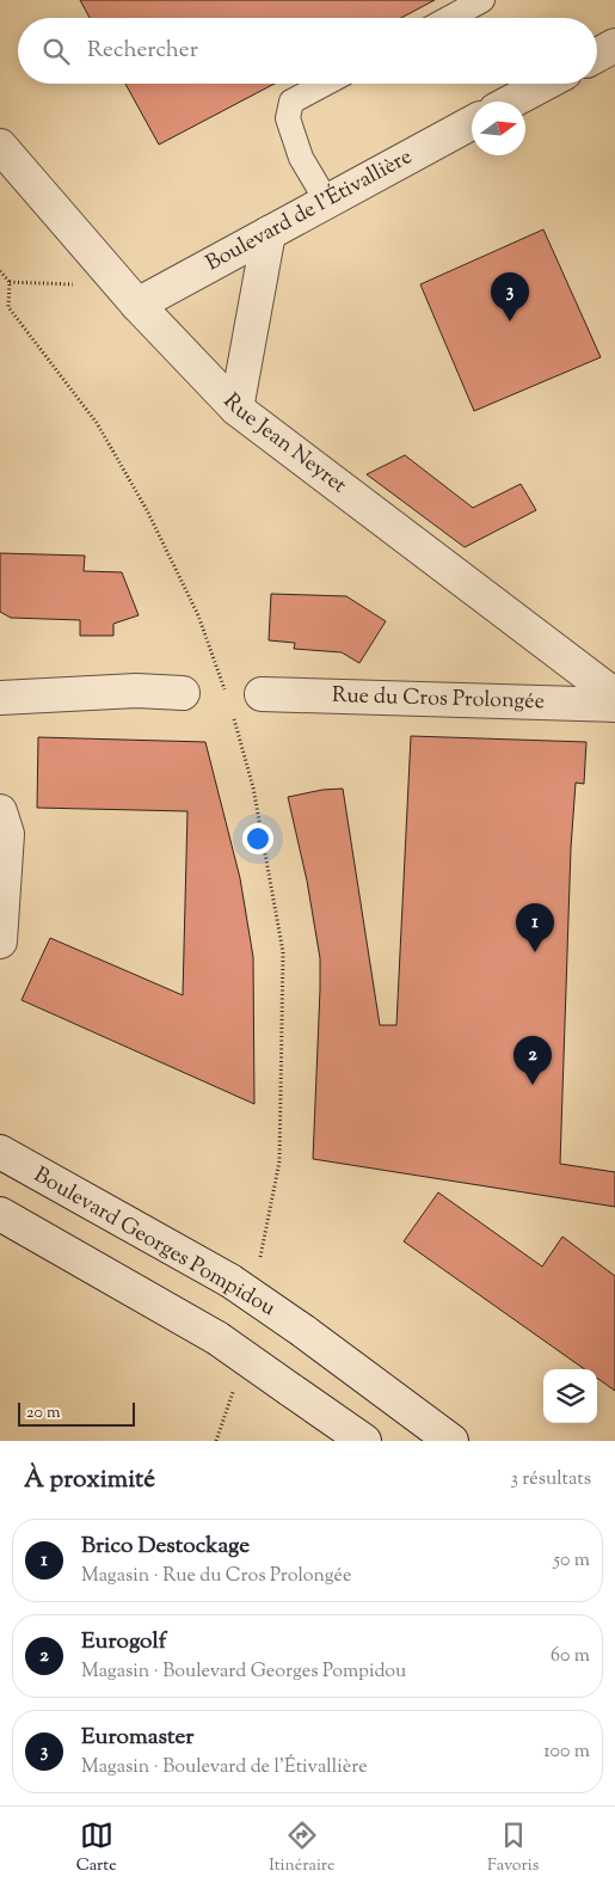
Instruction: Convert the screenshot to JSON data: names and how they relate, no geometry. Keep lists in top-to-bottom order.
{
  "streets": {
    "street": [
      "Boulevard de l'Étivallière",
      "Rue Jean Neyret",
      "Rue du Cros Prolongée",
      "Boulevard Georges Pompidou"
    ]
  },
  "crossings": [
    ["Boulevard de l'Étivallière", "Rue Jean Neyret"]
  ],
  "scale_bar": "20 m",
  "north": "right",
  "page": {
    "search": "Rechercher",
    "pins": ["3", "1", "2"],
    "scale": "20 m",
    "heading": ["À proximité", "3 résultats"],
    "list": [
      {
        "mark": "1",
        "name": "Brico Destockage",
        "note": "Magasin · Rue du Cros Prolongée",
        "value": "50 m"
      },
      {
        "mark": "2",
        "name": "Eurogolf",
        "note": "Magasin · Boulevard Georges Pompidou",
        "value": "60 m"
      },
      {
        "mark": "3",
        "name": "Euromaster",
        "note": "Magasin · Boulevard de l'Étivallière",
        "value": "100 m"
      }
    ],
    "nav": ["Carte", "Itinéraire", "Favoris"]
  }
}
